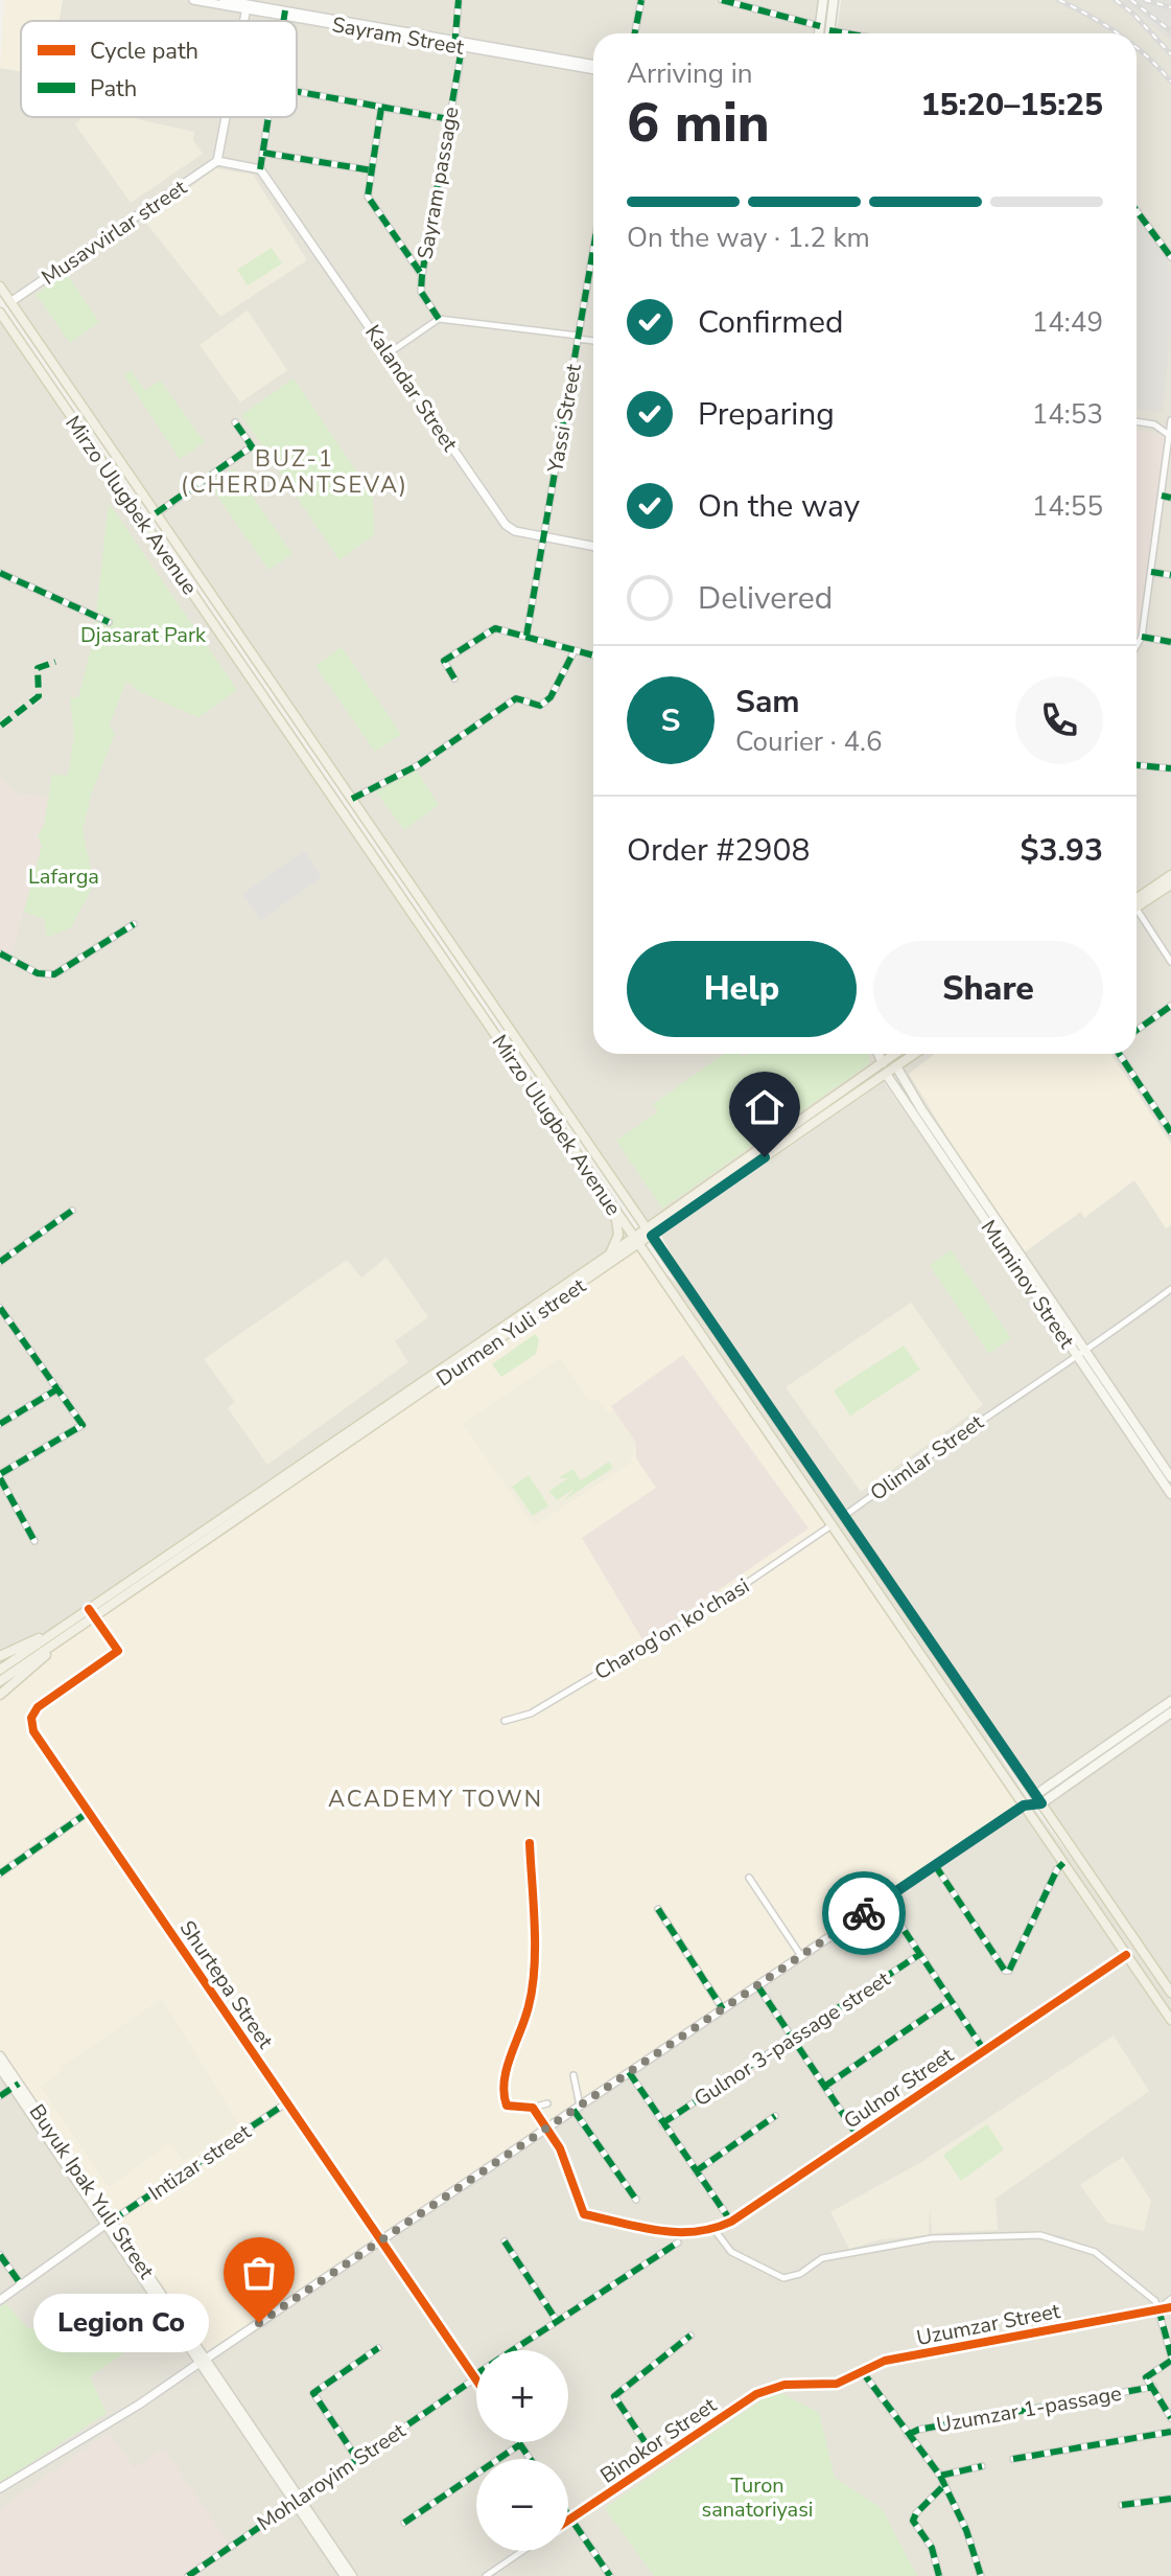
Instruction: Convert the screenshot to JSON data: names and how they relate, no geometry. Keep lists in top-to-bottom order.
{
  "streets": {
    "main road": [
      "Mirzo Ulugbek Avenue",
      "Muminov Street",
      "Durmen Yuli street",
      "Buyuk Ipak Yuli Street"
    ],
    "street": [
      "Sayram Street",
      "Sayram passage",
      "Musavvirlar street",
      "Kalandar Street",
      "Yassi Street",
      "Olimlar Street",
      "Charog'on ko'chasi",
      "Shurtepa Street",
      "Gulnor 3-passage street",
      "Gulnor Street",
      "Intizаr street",
      "Uzumzаr Street",
      "Uzumzаr 1-passage",
      "Binokor Street",
      "Mohlaroyim Street"
    ]
  },
  "crossings": [
    ["Sayram Street", "Sayram passage"],
    ["Musavvirlar street", "Mirzo Ulugbek Avenue"],
    ["Kalandar Street", "Yassi Street"],
    ["Mirzo Ulugbek Avenue", "Durmen Yuli street"],
    ["Mirzo Ulugbek Avenue", "Olimlar Street"],
    ["Mirzo Ulugbek Avenue", "Charog'on ko'chasi"],
    ["Mirzo Ulugbek Avenue", "Gulnor Street"],
    ["Muminov Street", "Durmen Yuli street"],
    ["Muminov Street", "Olimlar Street"],
    ["Durmen Yuli street", "Shurtepa Street"],
    ["Shurtepa Street", "Intizаr street"],
    ["Shurtepa Street", "Mohlaroyim Street"],
    ["Intizаr street", "Buyuk Ipak Yuli Street"],
    ["Buyuk Ipak Yuli Street", "Mohlaroyim Street"],
    ["Uzumzаr Street", "Binokor Street"]
  ],
  "districts": ["BUZ-1 (CHERDANTSEVA)", "ACADEMY TOWN"],
  "parks": ["Djasarat Park", "Lafarga", "Turon sanatoriyasi"],
  "places": ["Legion Co"],
  "legend": ["Cycle path", "Path"],
  "page": {
    "heading": ["6 min", "Arriving in", "15:20–15:25"],
    "panel": [
      "Sam",
      "Courier · 4.6",
      "Order #2908",
      "$3.93"
    ],
    "bar": "On the way · 1.2 km",
    "list": [
      ["Confirmed", "14:49"],
      ["Preparing", "14:53"],
      ["On the way", "14:55"],
      "Delivered"
    ],
    "round": "S",
    "buttons": ["Help", "Share"],
    "bubble": "Legion Co",
    "map_buttons": ["+", "−"]
  }
}
